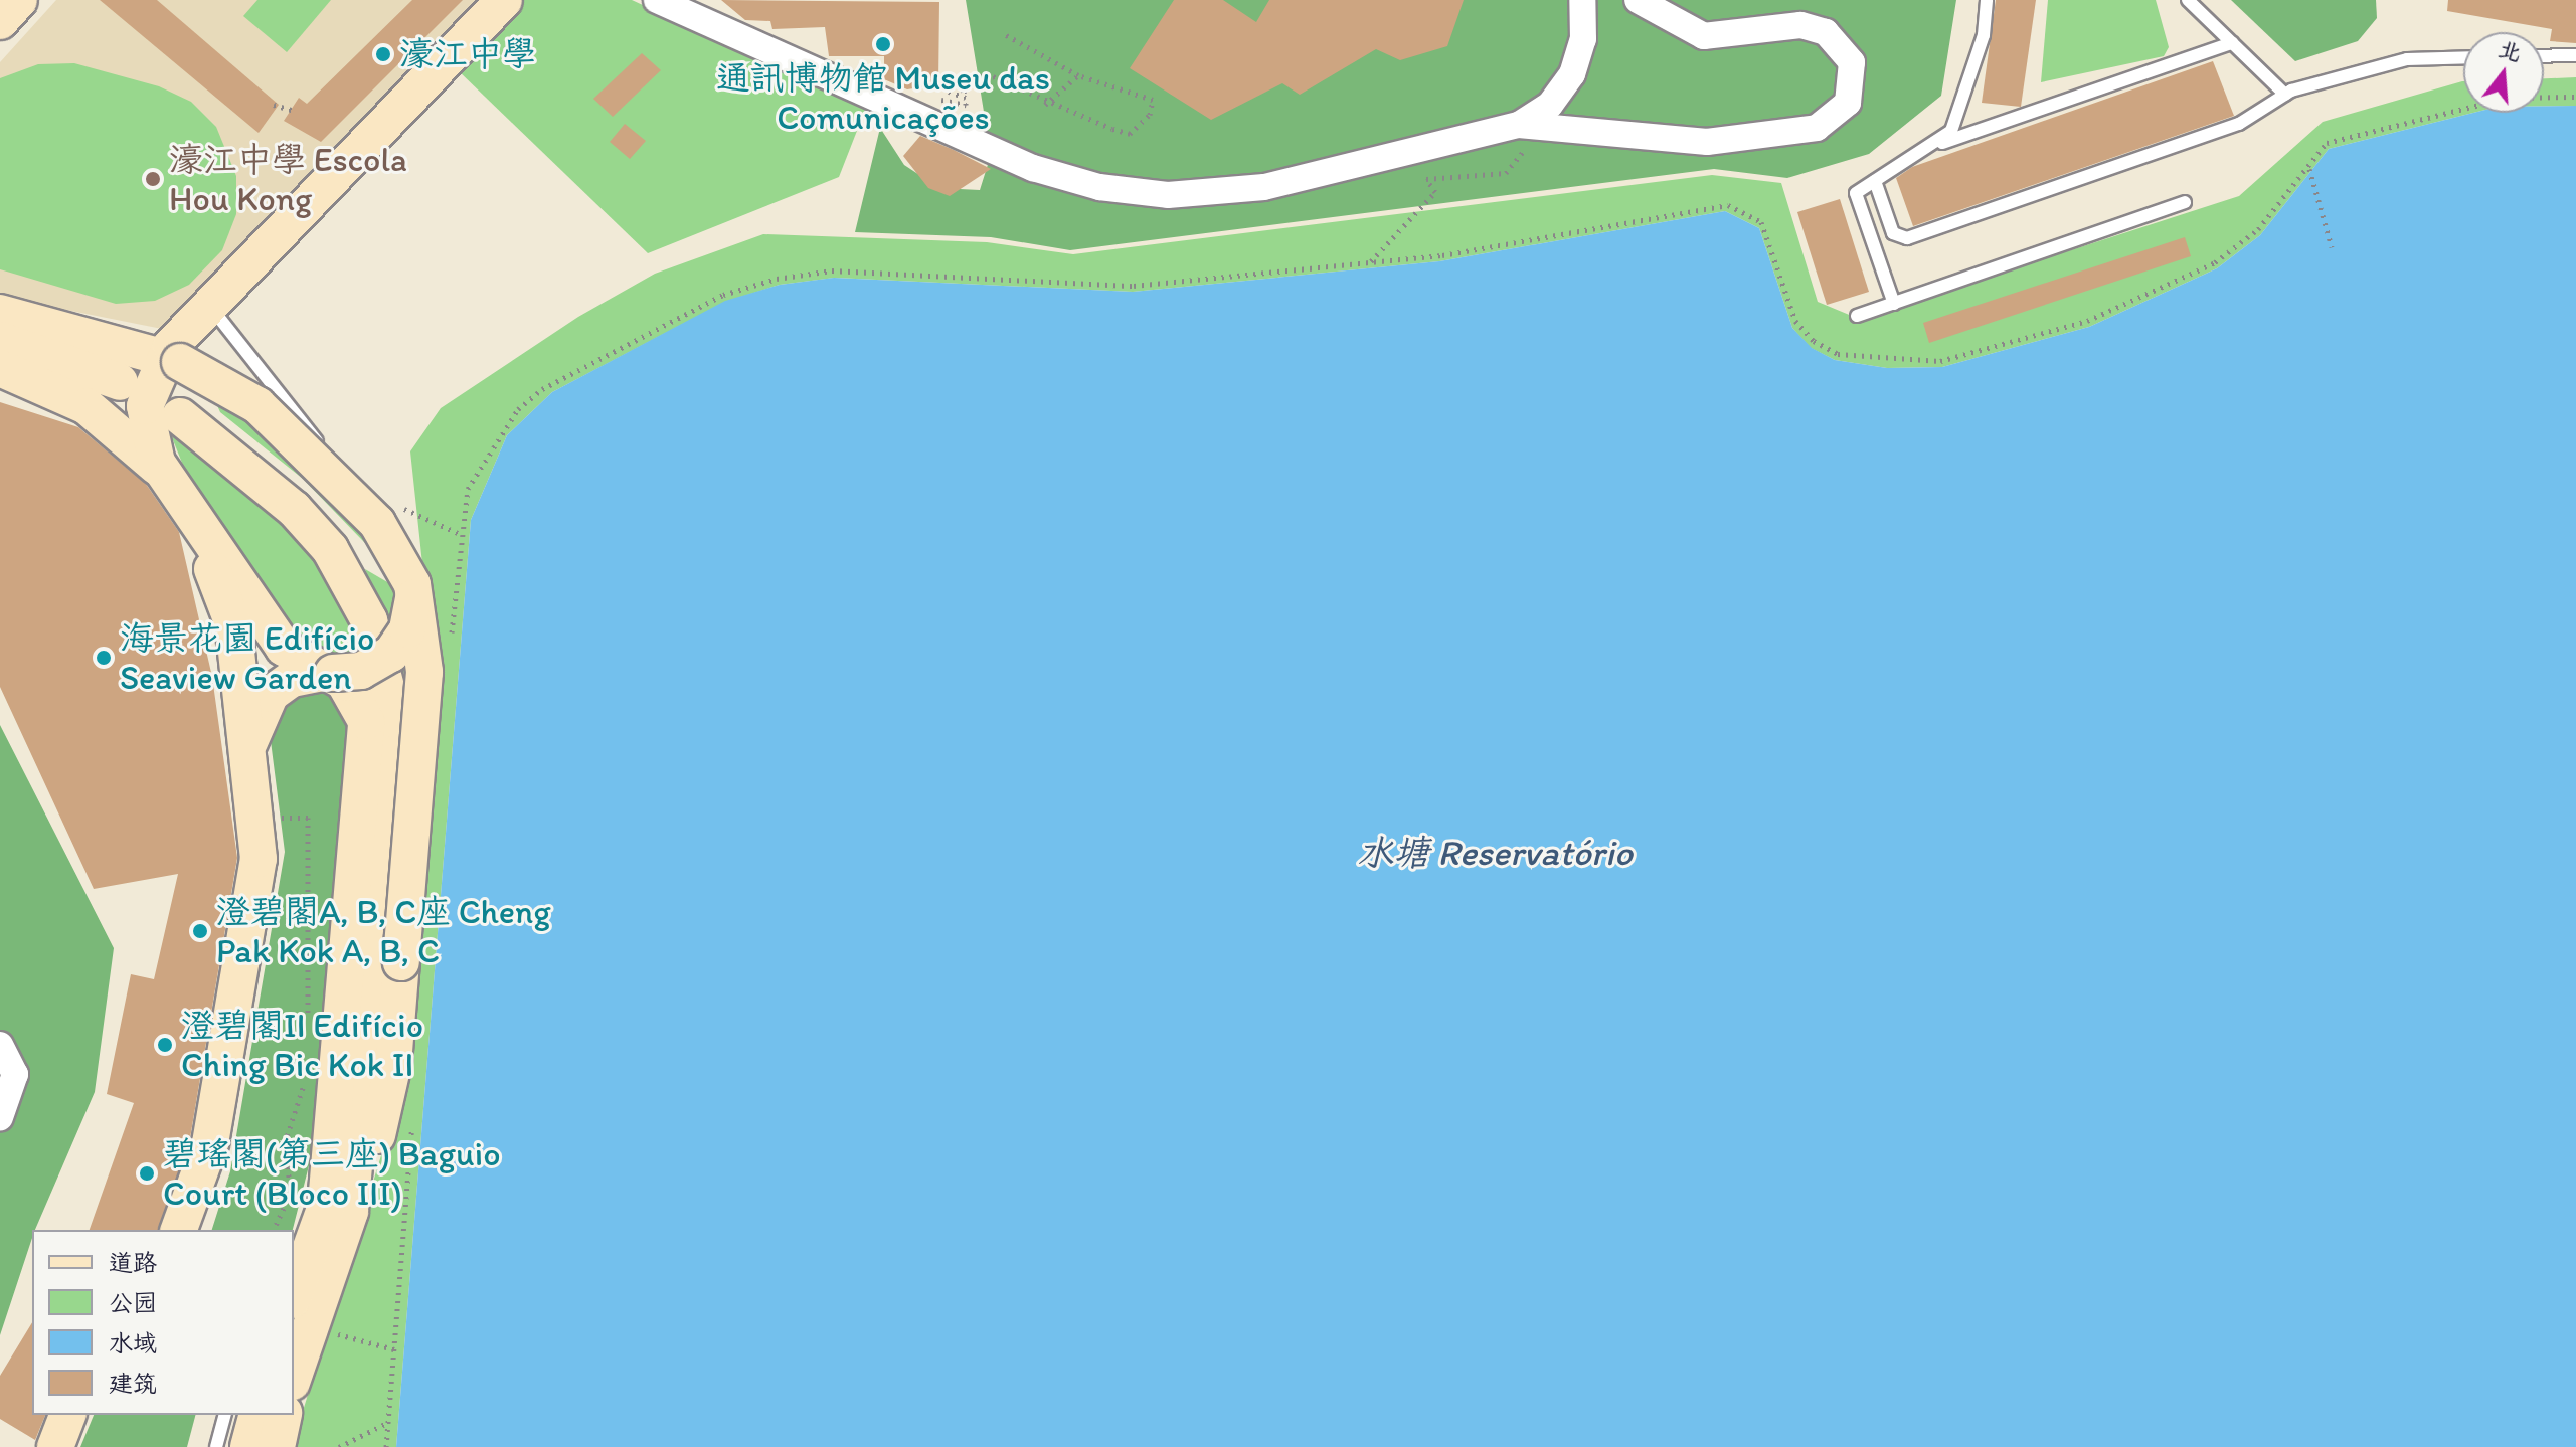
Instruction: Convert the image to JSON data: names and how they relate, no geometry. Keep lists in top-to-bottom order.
{
  "water": ["水塘 Reservatório"],
  "places": [
    "通訊博物館 Museu das Comunicações",
    "濠江中學",
    "濠江中學 Escola Hou Kong",
    "海景花園 Edifício Seaview Garden",
    "澄碧閣A, B, C座 Cheng Pak Kok A, B, C",
    "澄碧閣II Edifício Ching Bic Kok II",
    "碧瑤閣(第三座) Baguio Court (Bloco III)"
  ],
  "legend": [
    "道路",
    "公园",
    "水域",
    "建筑"
  ],
  "north": "top"
}
